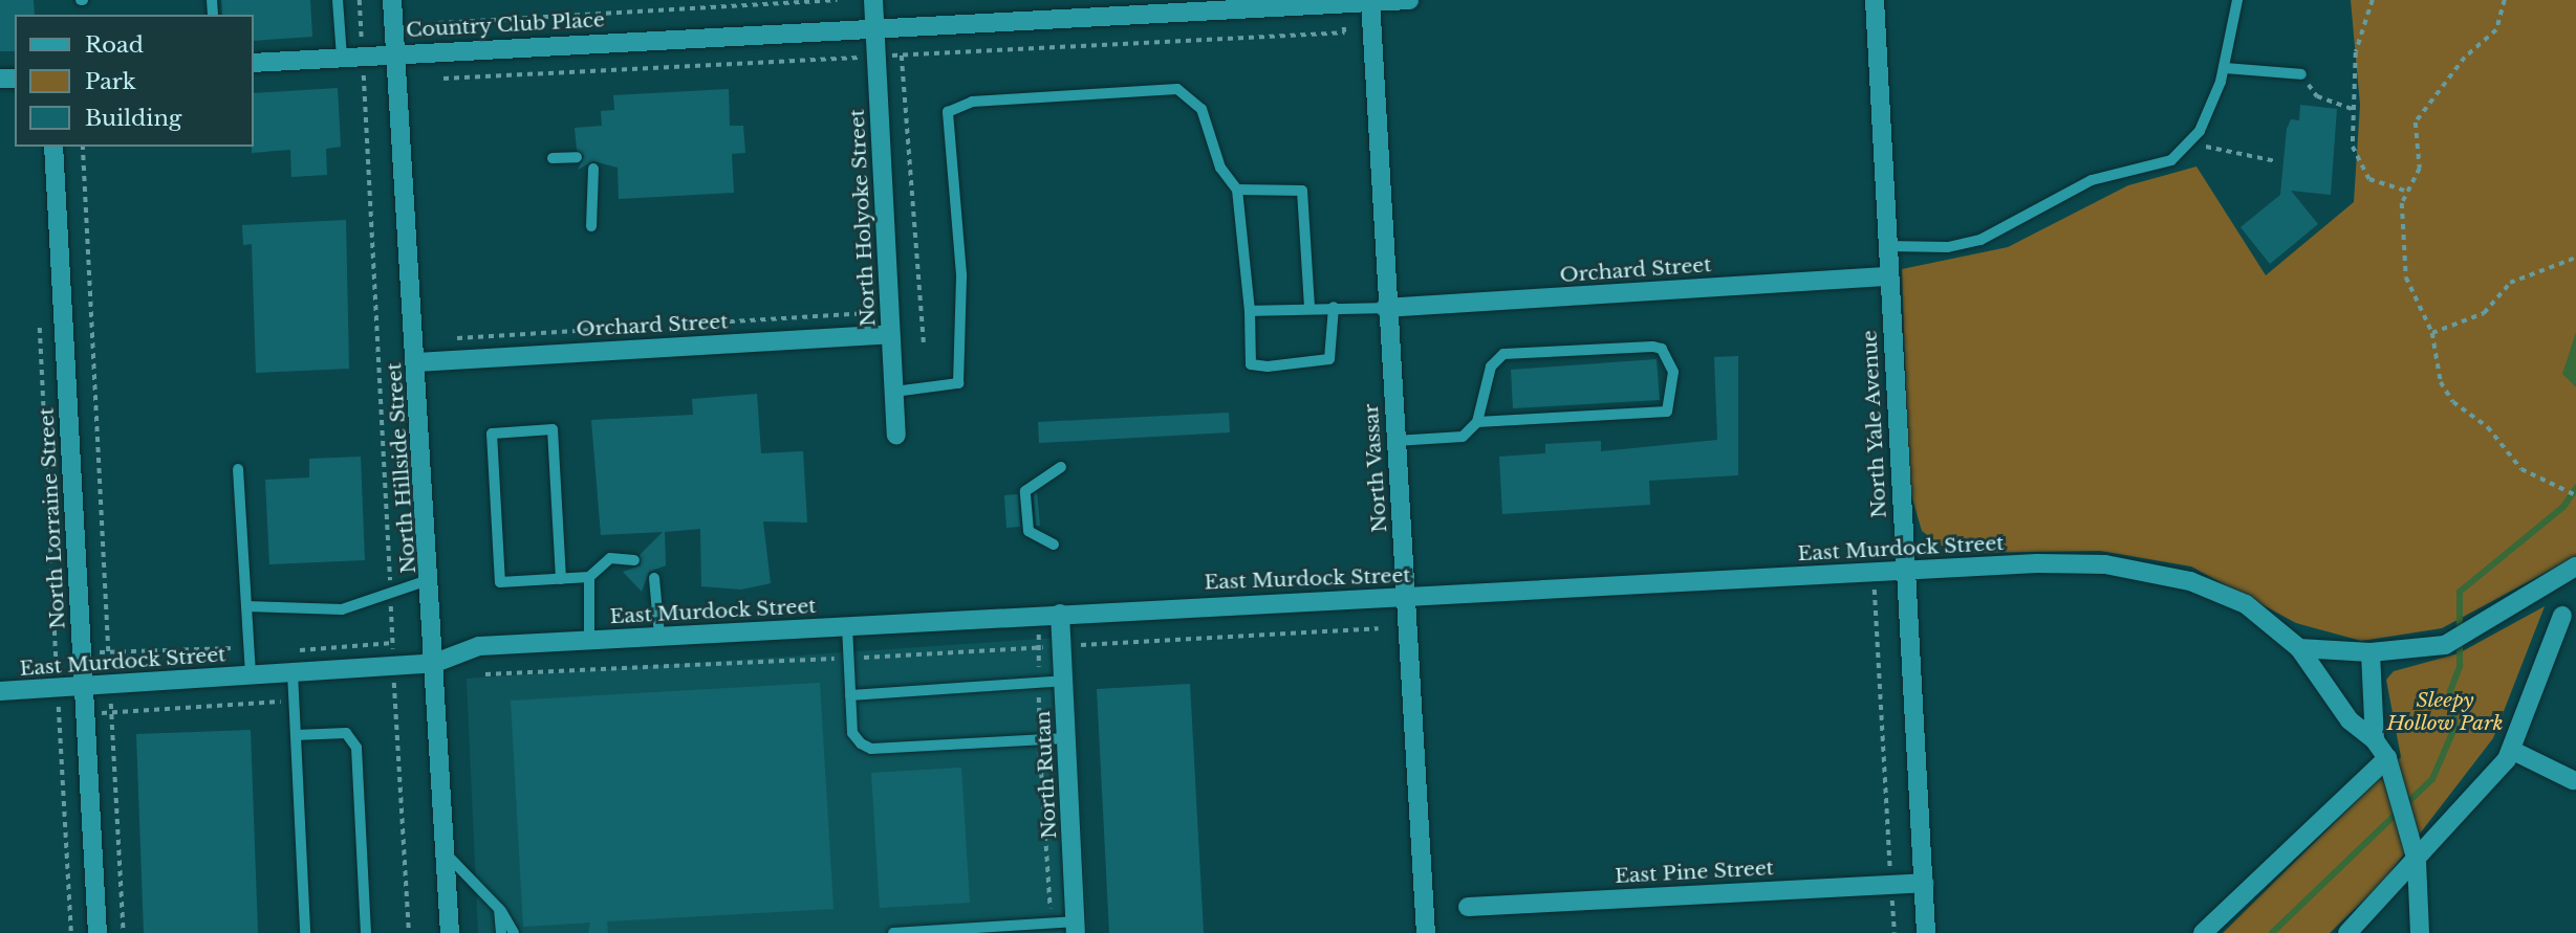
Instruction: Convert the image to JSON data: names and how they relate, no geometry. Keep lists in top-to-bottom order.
{
  "streets": {
    "street": [
      "Country Club Place",
      "North Holyoke Street",
      "Orchard Street",
      "North Yale Avenue",
      "North Hillside Street",
      "North Vassar",
      "North Lorraine Street",
      "East Murdock Street",
      "North Rutan",
      "East Pine Street"
    ]
  },
  "crossings": [
    ["Country Club Place", "North Holyoke Street"],
    ["Country Club Place", "North Hillside Street"],
    ["Country Club Place", "North Vassar"],
    ["North Holyoke Street", "Orchard Street"],
    ["Orchard Street", "North Yale Avenue"],
    ["Orchard Street", "North Hillside Street"],
    ["Orchard Street", "North Vassar"],
    ["North Yale Avenue", "East Murdock Street"],
    ["North Yale Avenue", "East Pine Street"],
    ["North Hillside Street", "East Murdock Street"],
    ["North Vassar", "East Murdock Street"],
    ["North Lorraine Street", "East Murdock Street"],
    ["East Murdock Street", "North Rutan"]
  ],
  "parks": ["Sleepy Hollow Park"],
  "legend": ["Road", "Park", "Building"]
}
